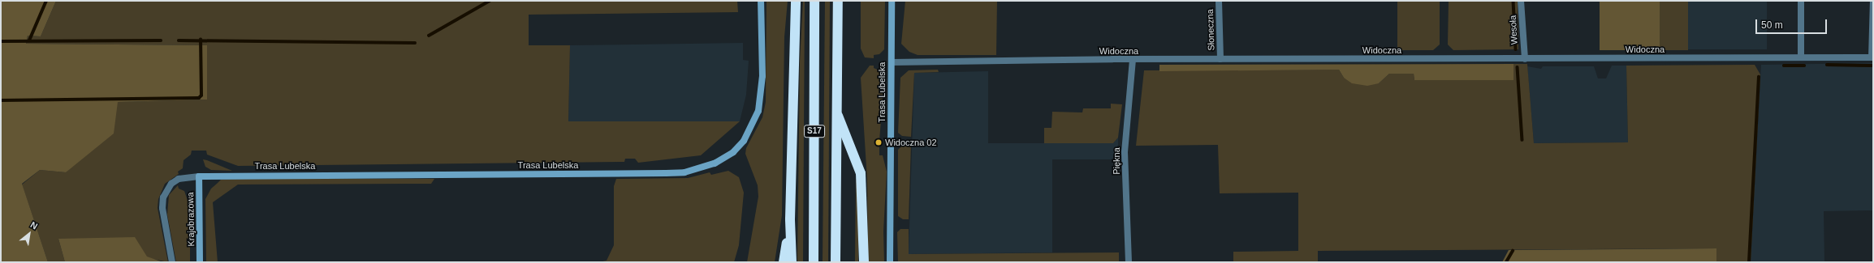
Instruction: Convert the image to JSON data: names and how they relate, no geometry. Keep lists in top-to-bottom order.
{
  "streets": {
    "highway": ["S17"],
    "street": [
      "Słoneczna",
      "Wesoła",
      "Widoczna",
      "Trasa Lubelska",
      "Piękna",
      "Krajobrazowa"
    ]
  },
  "crossings": [
    ["Słoneczna", "Widoczna"],
    ["Wesoła", "Widoczna"],
    ["Widoczna", "Trasa Lubelska"],
    ["Widoczna", "Piękna"],
    ["Trasa Lubelska", "Krajobrazowa"]
  ],
  "places": ["Widoczna 02"],
  "scale_bar": "50 m",
  "north": "top right"
}
